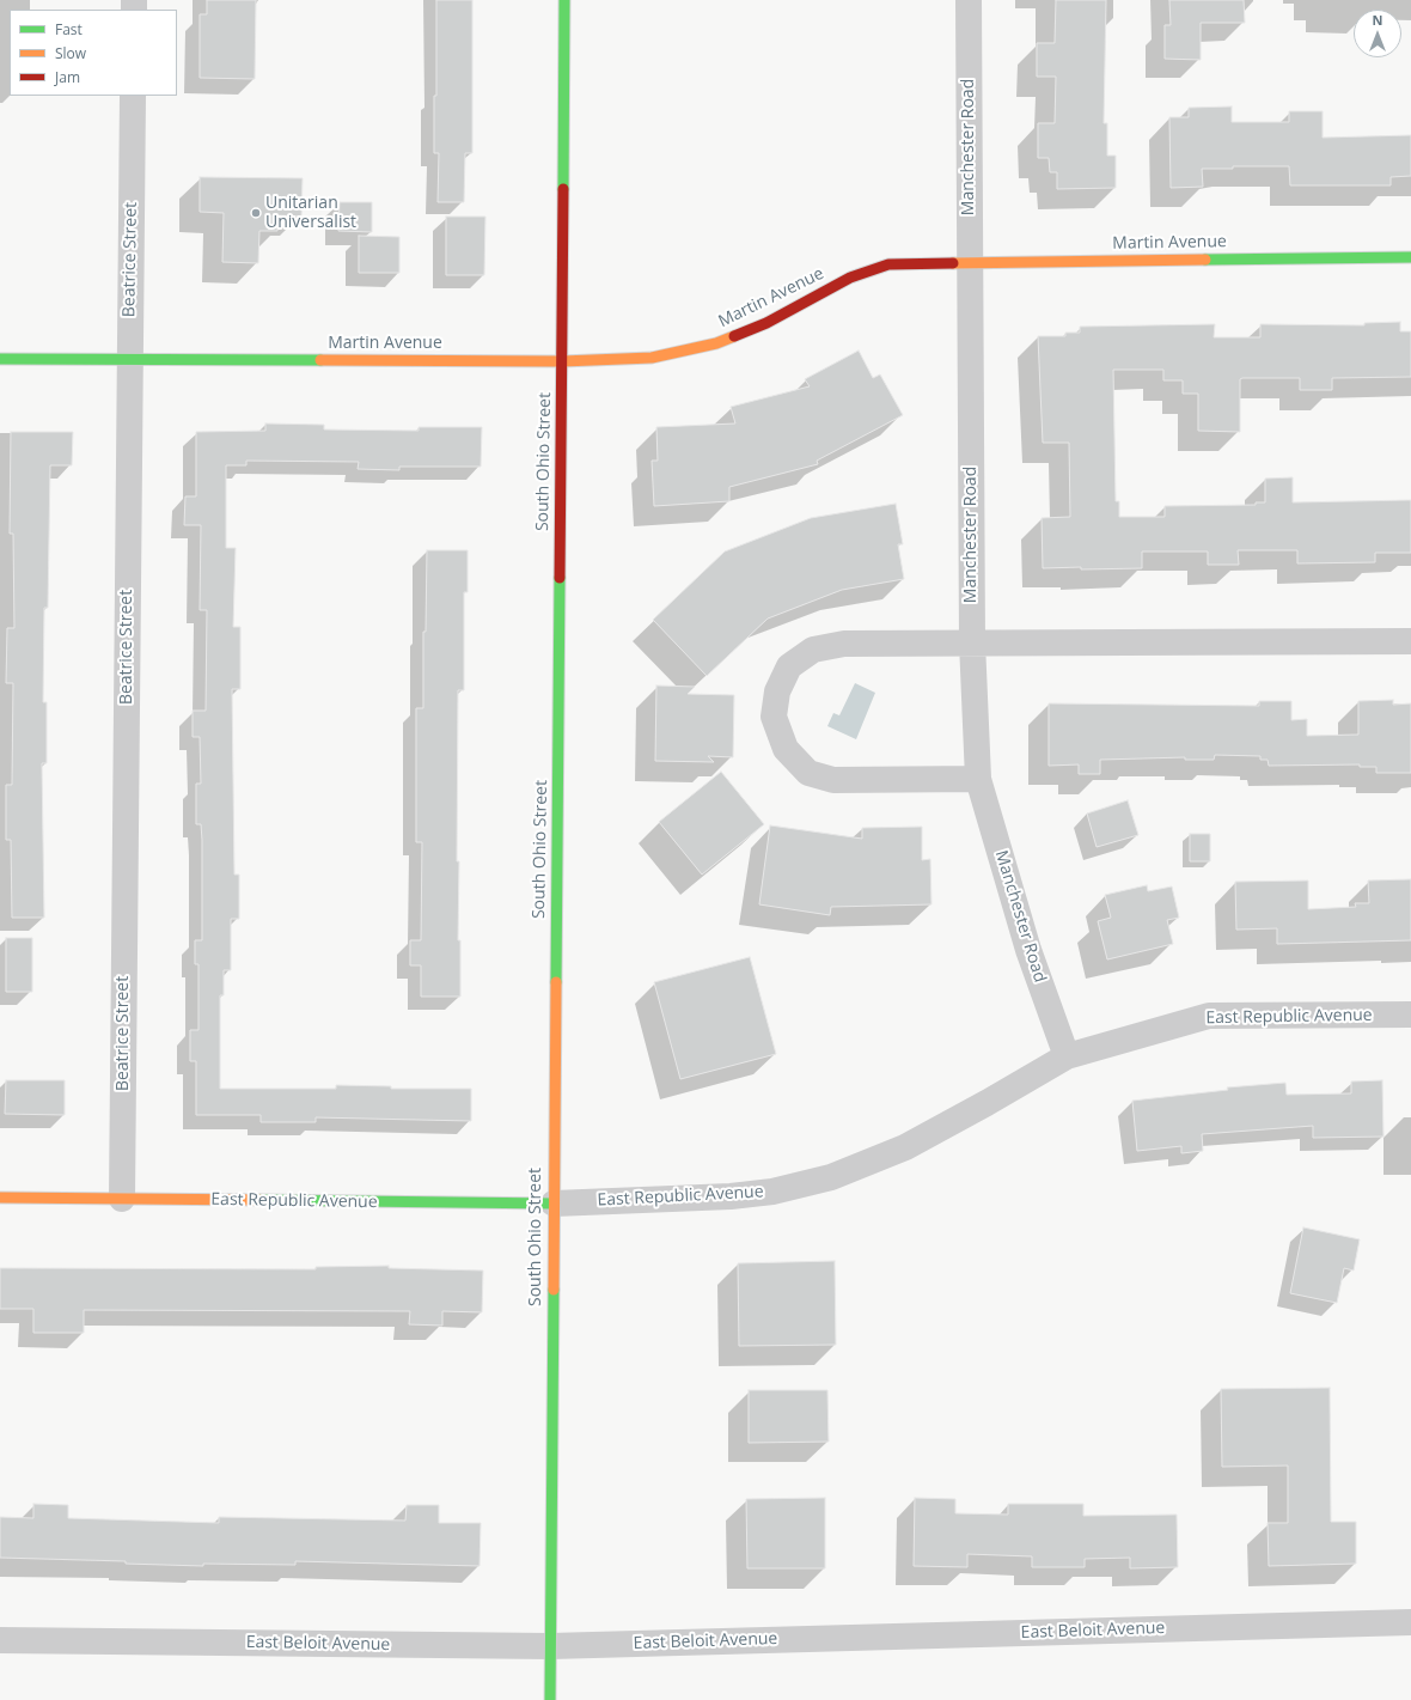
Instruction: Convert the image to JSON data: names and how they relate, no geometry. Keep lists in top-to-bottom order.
{
  "streets": {
    "street": [
      "Manchester Road",
      "Martin Avenue",
      "Beatrice Street",
      "South Ohio Street",
      "East Republic Avenue",
      "East Beloit Avenue"
    ]
  },
  "crossings": [
    ["Manchester Road", "Martin Avenue"],
    ["Manchester Road", "East Republic Avenue"],
    ["Martin Avenue", "Beatrice Street"],
    ["Martin Avenue", "South Ohio Street"],
    ["Beatrice Street", "East Republic Avenue"],
    ["South Ohio Street", "East Republic Avenue"],
    ["South Ohio Street", "East Beloit Avenue"]
  ],
  "places": ["Unitarian Universalist"],
  "legend": ["Fast", "Slow", "Jam"],
  "north": "top"
}
